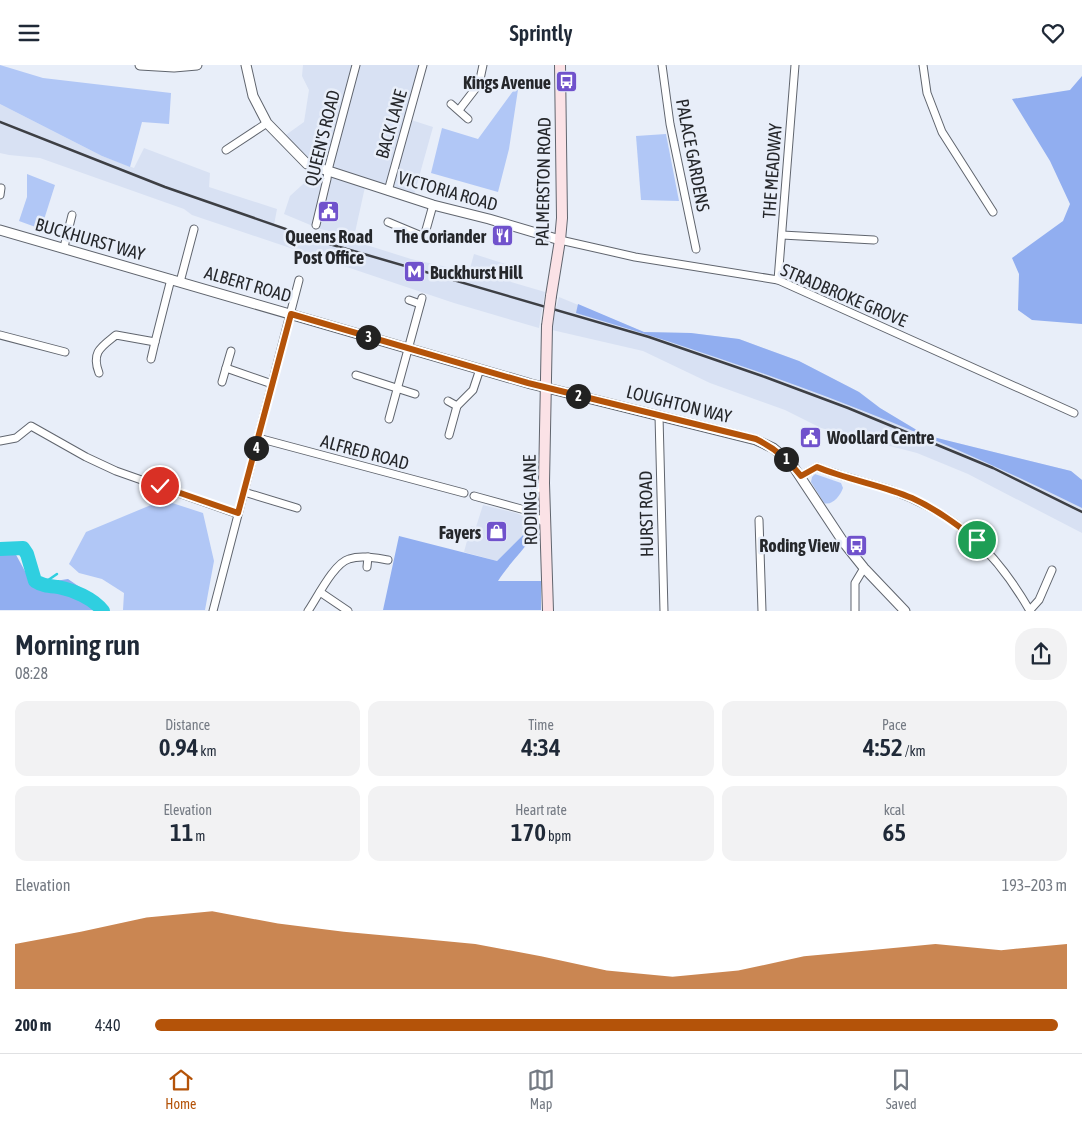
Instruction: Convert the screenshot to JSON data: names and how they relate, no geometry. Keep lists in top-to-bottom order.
{
  "streets": {
    "main road": ["PALMERSTON ROAD", "RODING LANE"],
    "street": [
      "BACK LANE",
      "QUEEN'S ROAD",
      "PALACE GARDENS",
      "THE MEADWAY",
      "VICTORIA ROAD",
      "BUCKHURST WAY",
      "ALBERT ROAD",
      "STRADBROKE GROVE",
      "LOUGHTON WAY",
      "ALFRED ROAD",
      "HURST ROAD"
    ]
  },
  "crossings": [
    ["BACK LANE", "VICTORIA ROAD"],
    ["QUEEN'S ROAD", "VICTORIA ROAD"],
    ["THE MEADWAY", "STRADBROKE GROVE"],
    ["PALMERSTON ROAD", "VICTORIA ROAD"],
    ["PALMERSTON ROAD", "ALBERT ROAD"],
    ["PALMERSTON ROAD", "STRADBROKE GROVE"],
    ["PALMERSTON ROAD", "LOUGHTON WAY"],
    ["PALMERSTON ROAD", "RODING LANE"],
    ["VICTORIA ROAD", "STRADBROKE GROVE"],
    ["BUCKHURST WAY", "ALBERT ROAD"],
    ["ALBERT ROAD", "LOUGHTON WAY"],
    ["ALBERT ROAD", "RODING LANE"],
    ["LOUGHTON WAY", "RODING LANE"],
    ["LOUGHTON WAY", "HURST ROAD"]
  ],
  "places": {
    "bus stop": ["Kings Avenue", "Roding View"],
    "public building": ["Queens Road Post Office", "Woollard Centre"],
    "restaurant": ["The Coriander"],
    "metro station": ["Buckhurst Hill"],
    "shop": ["Fayers"]
  },
  "page": {
    "header": "Sprintly",
    "pins": [
      "3",
      "2",
      "4",
      "1"
    ],
    "heading": ["Morning run", "08:28"],
    "stats": [
      ["Distance", "0.94 km"],
      ["Time", "4:34"],
      ["Pace", "4:52 /km"],
      ["Elevation", "11 m"],
      ["Heart rate", "170 bpm"],
      ["kcal", "65"]
    ],
    "chart": ["Elevation", "193–203 m"],
    "list": [
      {
        "name": "200 m",
        "note": "4:40"
      }
    ],
    "tabs": ["Home", "Map", "Saved"]
  }
}
